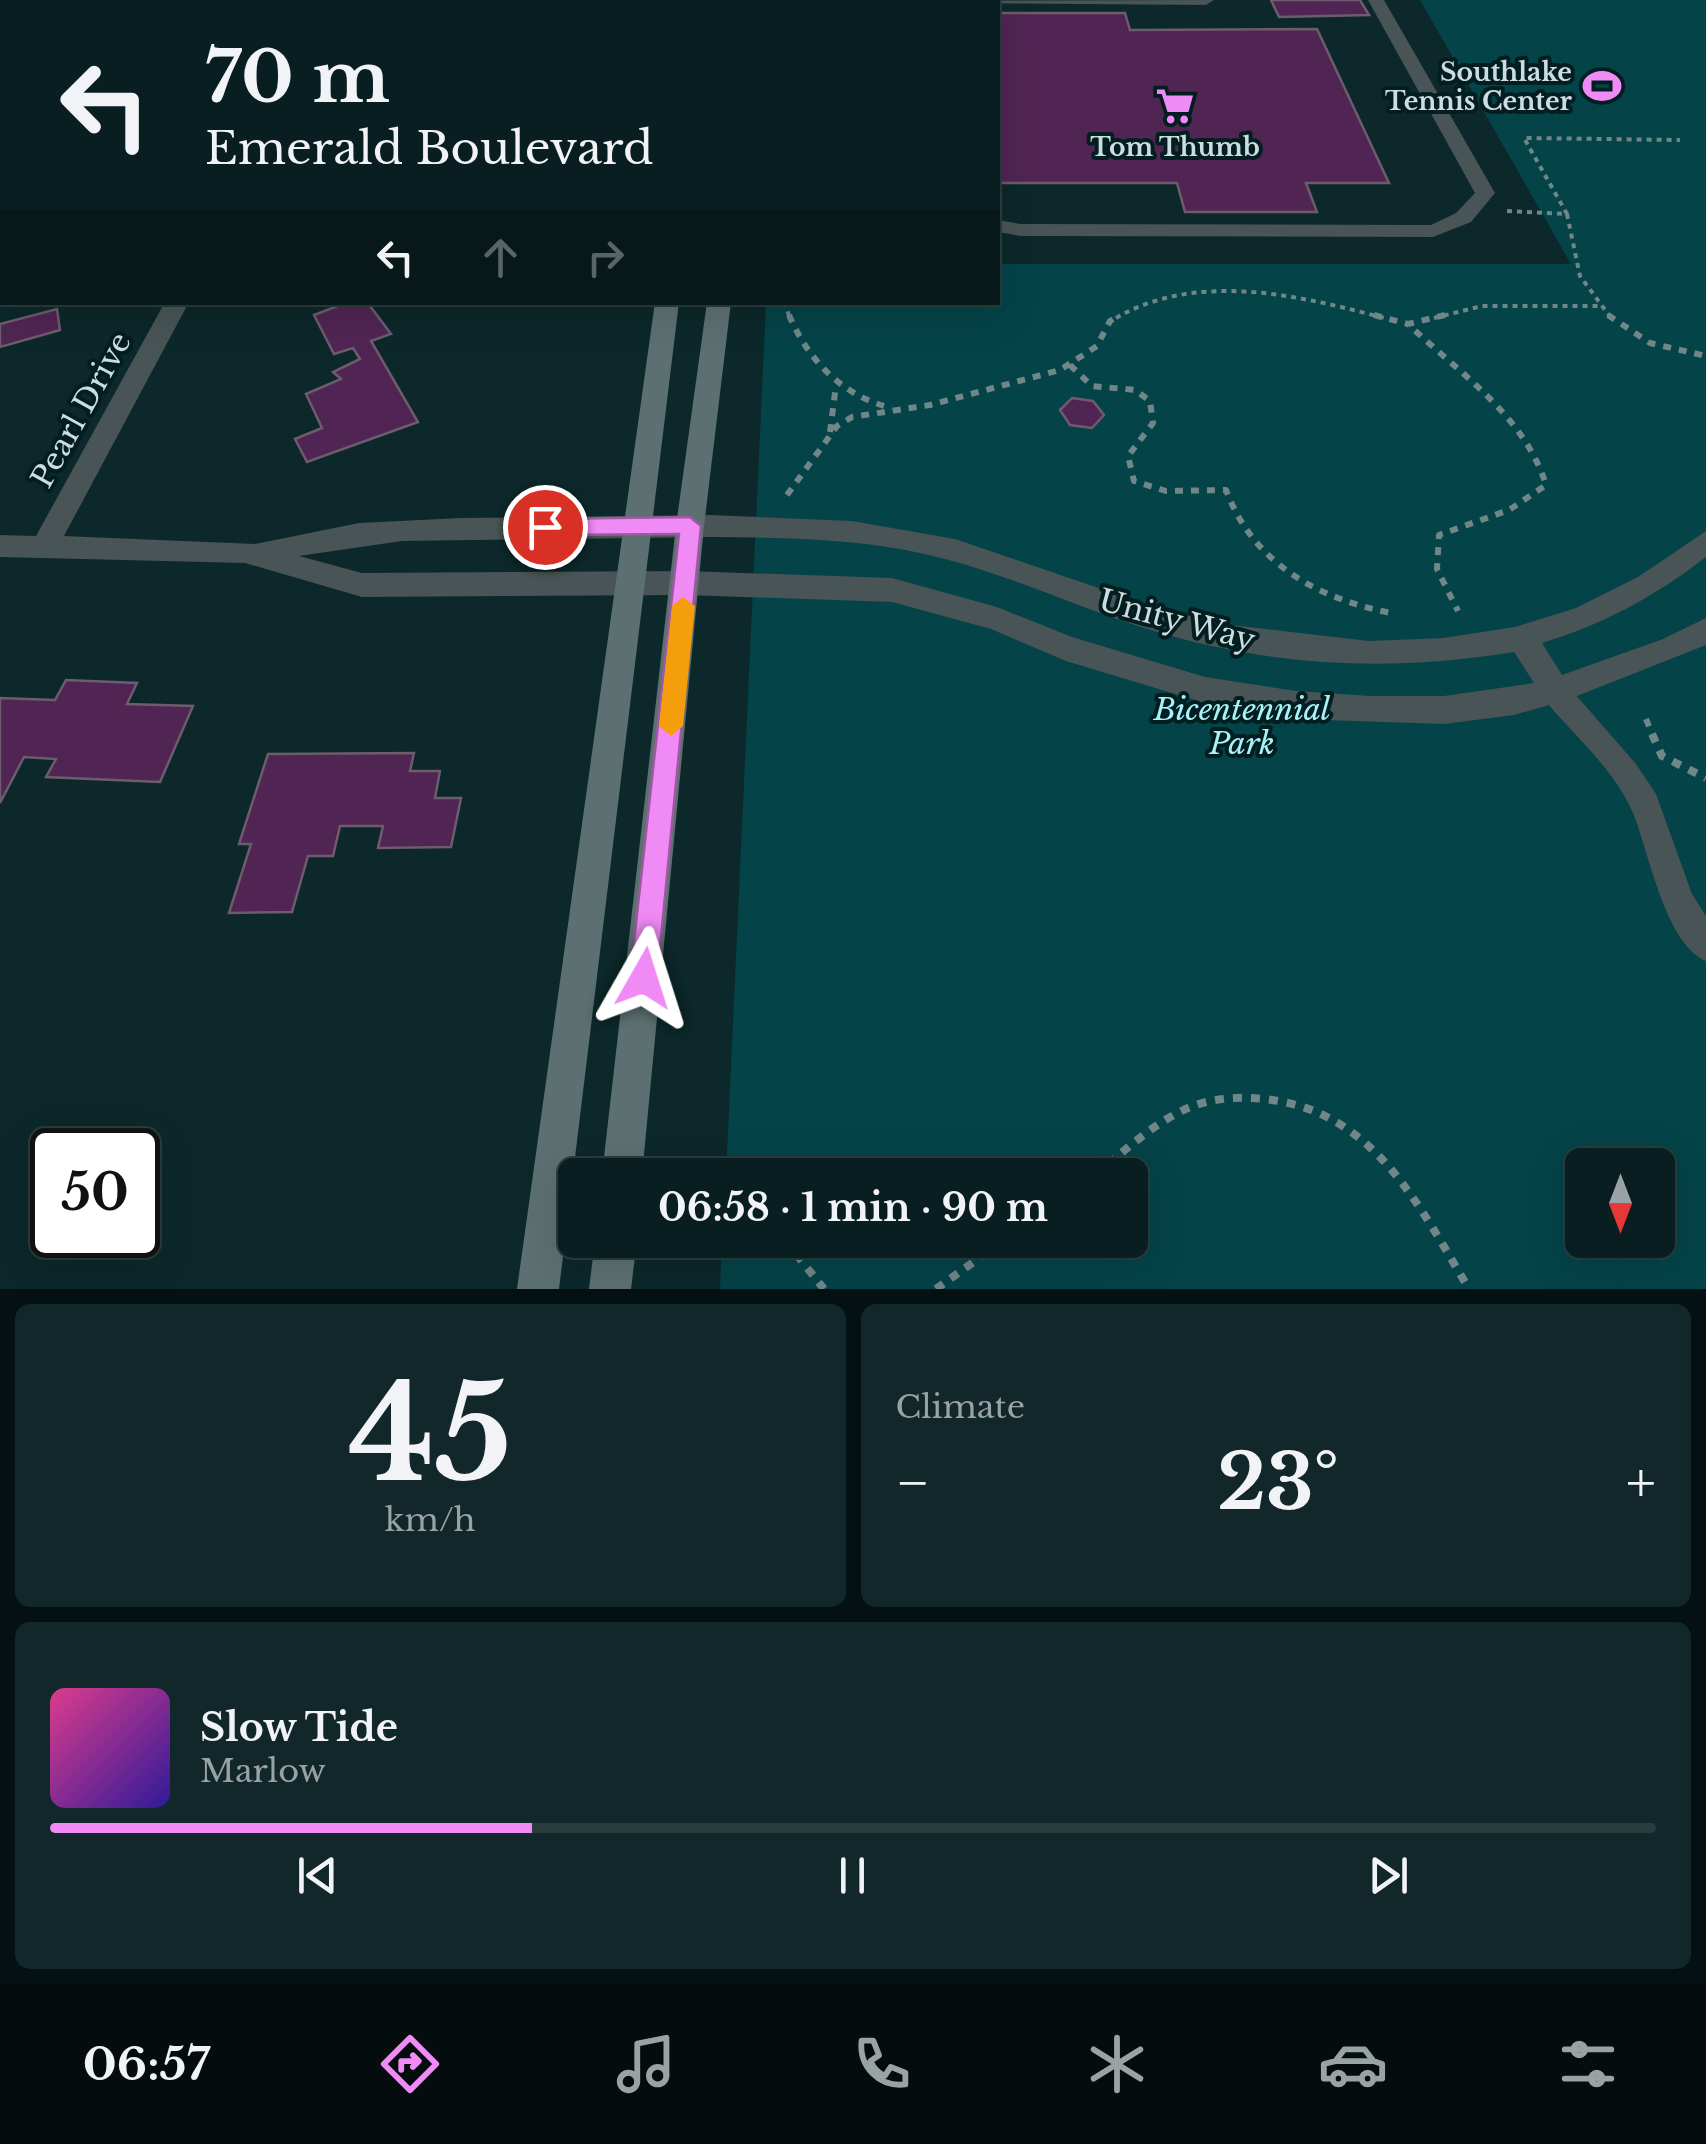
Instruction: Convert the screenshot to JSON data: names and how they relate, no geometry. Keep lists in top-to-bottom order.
{
  "streets": {
    "street": ["Pearl Drive", "Unity Way"]
  },
  "parks": ["Bicentennial Park"],
  "places": {
    "sports": ["Southlake Tennis Center"],
    "supermarket": ["Tom Thumb"]
  },
  "north": "bottom",
  "page": {
    "turn": ["70 m", "Emerald Boulevard"],
    "limit": "50",
    "trip": "06:58 · 1 min · 90 m",
    "tile": [
      ["45", "km/h"],
      "Climate"
    ],
    "heat": ["−", "23°", "+"],
    "song": ["Slow Tide", "Marlow"],
    "tabs": "06:57"
  }
}
